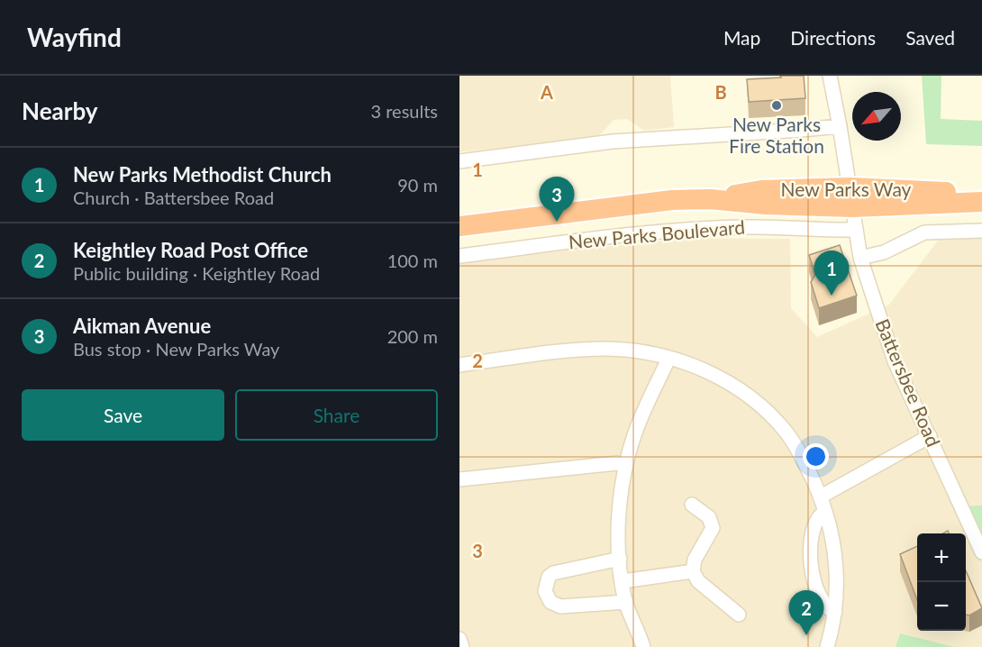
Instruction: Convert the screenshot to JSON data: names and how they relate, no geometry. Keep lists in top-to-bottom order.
{
  "streets": {
    "highway": ["New Parks Way"],
    "street": ["New Parks Boulevard", "Battersbee Road"]
  },
  "crossings": [
    ["New Parks Way", "Battersbee Road"],
    ["New Parks Boulevard", "Battersbee Road"]
  ],
  "places": ["New Parks Fire Station"],
  "north": "bottom left",
  "page": {
    "header": "Wayfind",
    "nav": ["Map", "Directions", "Saved"],
    "heading": ["Nearby", "3 results"],
    "list": [
      {
        "mark": "1",
        "name": "New Parks Methodist Church",
        "note": "Church · Battersbee Road",
        "value": "90 m"
      },
      {
        "mark": "2",
        "name": "Keightley Road Post Office",
        "note": "Public building · Keightley Road",
        "value": "100 m"
      },
      {
        "mark": "3",
        "name": "Aikman Avenue",
        "note": "Bus stop · New Parks Way",
        "value": "200 m"
      }
    ],
    "pins": ["3", "1", "2"],
    "buttons": ["Save", "Share"],
    "map_buttons": ["+", "−"]
  },
  "grid": {
    "columns": ["A", "B"],
    "rows": ["1", "2", "3"]
  }
}
